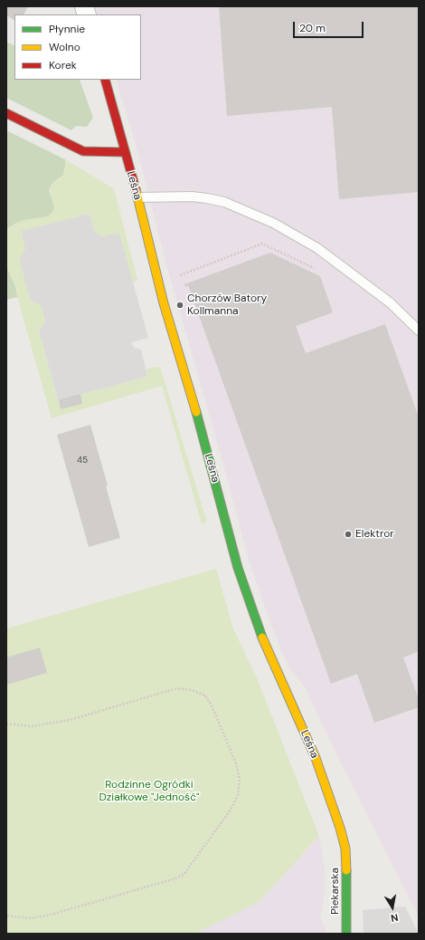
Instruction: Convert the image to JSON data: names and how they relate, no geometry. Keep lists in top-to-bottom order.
{
  "streets": {
    "street": ["Leśna", "Piekarska"]
  },
  "crossings": [
    ["Leśna", "Piekarska"]
  ],
  "parks": ["Rodzinne Ogródki Działkowe \"Jedność\""],
  "places": ["Chorzów Batory Kollmanna", "Elektror"],
  "house_numbers": ["45"],
  "legend": ["Płynnie", "Wolno", "Korek"],
  "scale_bar": "20 m",
  "north": "bottom"
}
